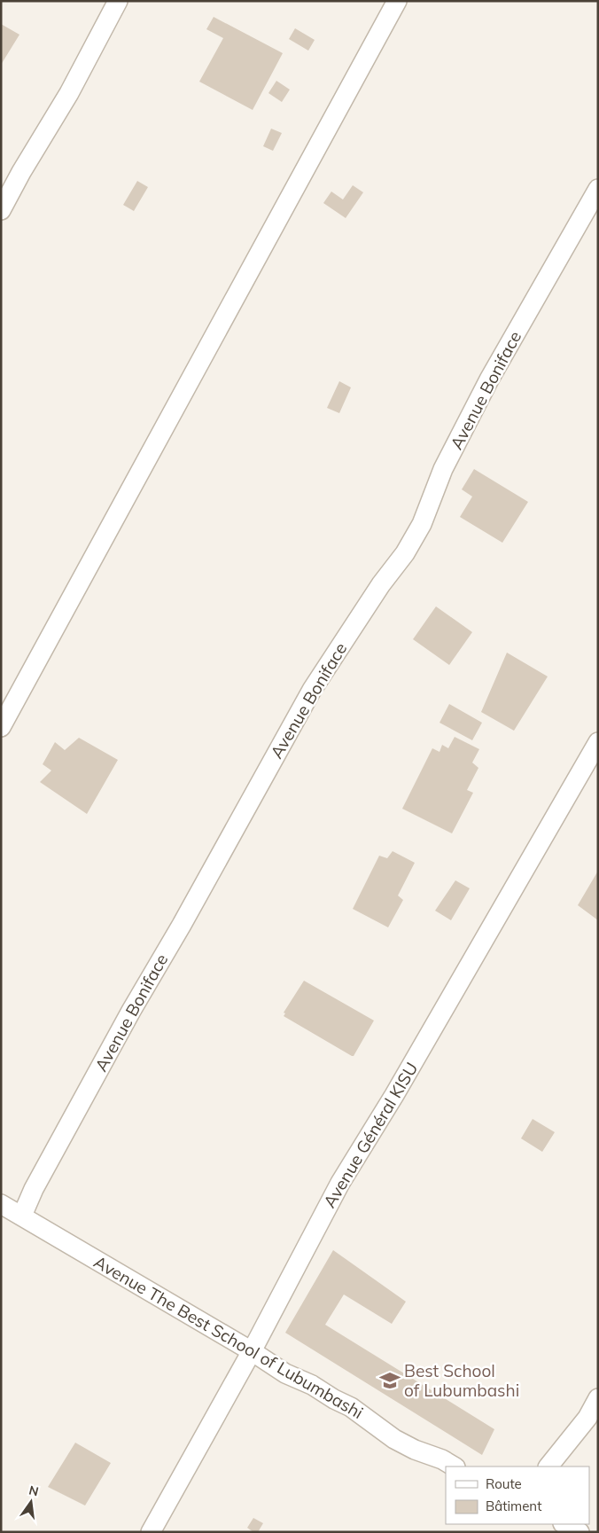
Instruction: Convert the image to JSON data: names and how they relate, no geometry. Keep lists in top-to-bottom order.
{
  "streets": {
    "street": ["Avenue Boniface", "Avenue Général KISU", "Avenue The Best School of Lubumbashi"]
  },
  "crossings": [
    ["Avenue Boniface", "Avenue The Best School of Lubumbashi"],
    ["Avenue Général KISU", "Avenue The Best School of Lubumbashi"]
  ],
  "places": {
    "school or university": ["Best School of Lubumbashi"]
  },
  "legend": ["Route", "Bâtiment"],
  "north": "top"
}
